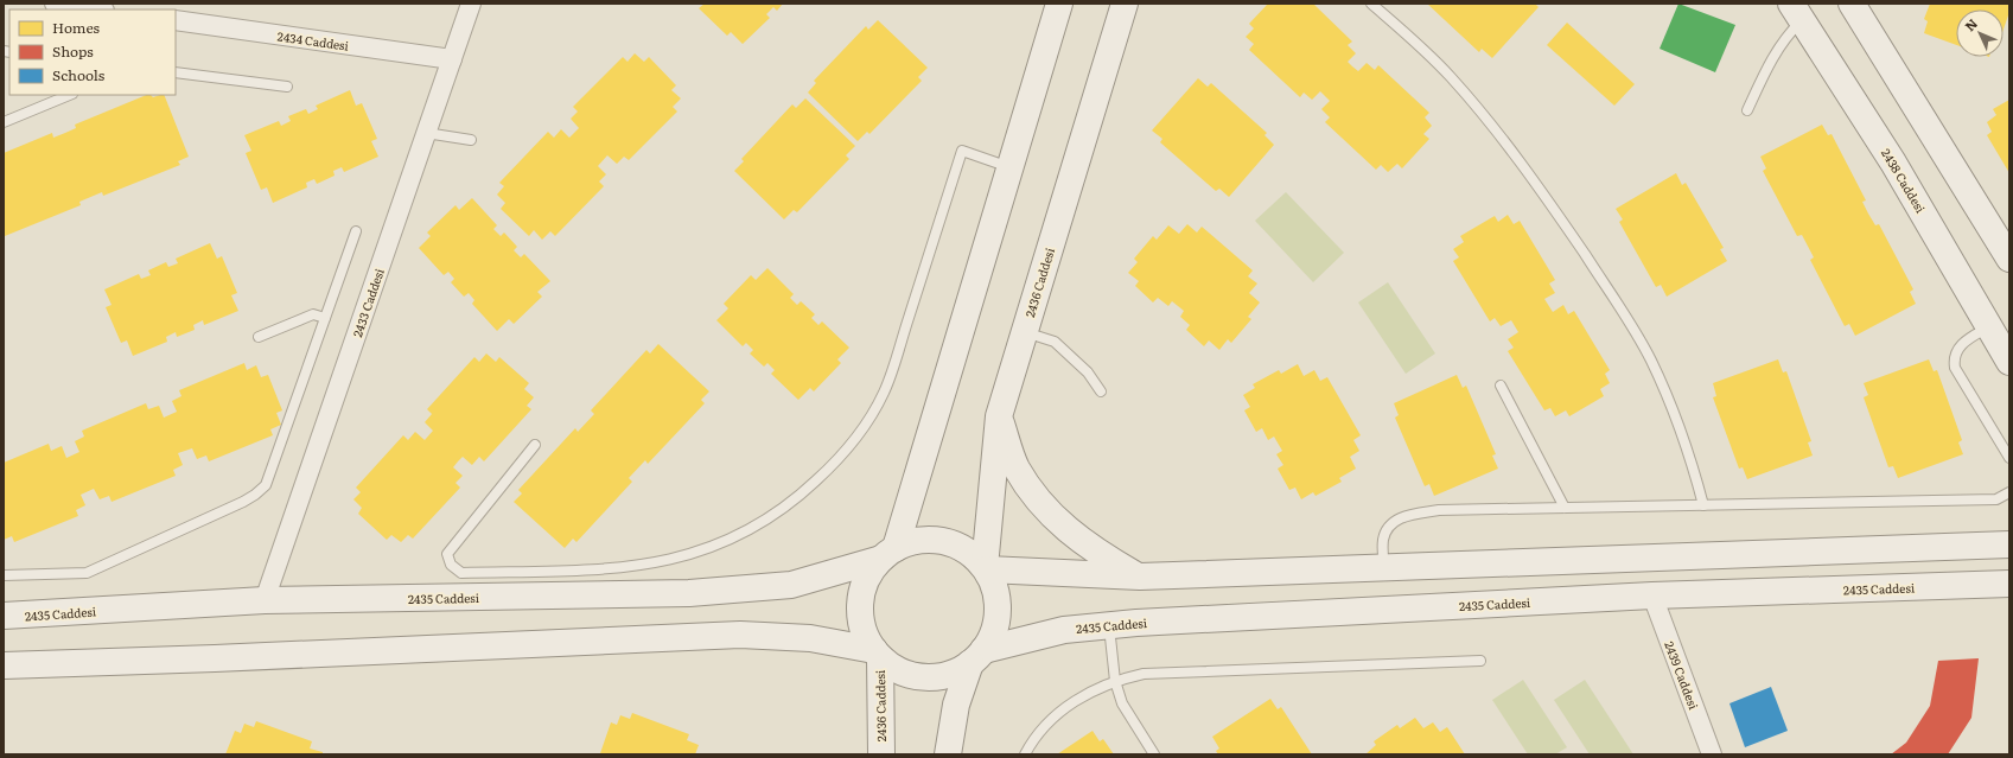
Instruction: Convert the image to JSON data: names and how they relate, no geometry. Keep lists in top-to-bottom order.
{
  "streets": {
    "street": [
      "2434 Caddesi",
      "2438 Caddesi",
      "2436 Caddesi",
      "2433 Caddesi",
      "2435 Caddesi",
      "2439 Caddesi"
    ]
  },
  "crossings": [
    ["2434 Caddesi", "2433 Caddesi"],
    ["2436 Caddesi", "2435 Caddesi"],
    ["2433 Caddesi", "2435 Caddesi"],
    ["2435 Caddesi", "2439 Caddesi"]
  ],
  "legend": ["Homes", "Shops", "Schools"],
  "north": "top left"
}
